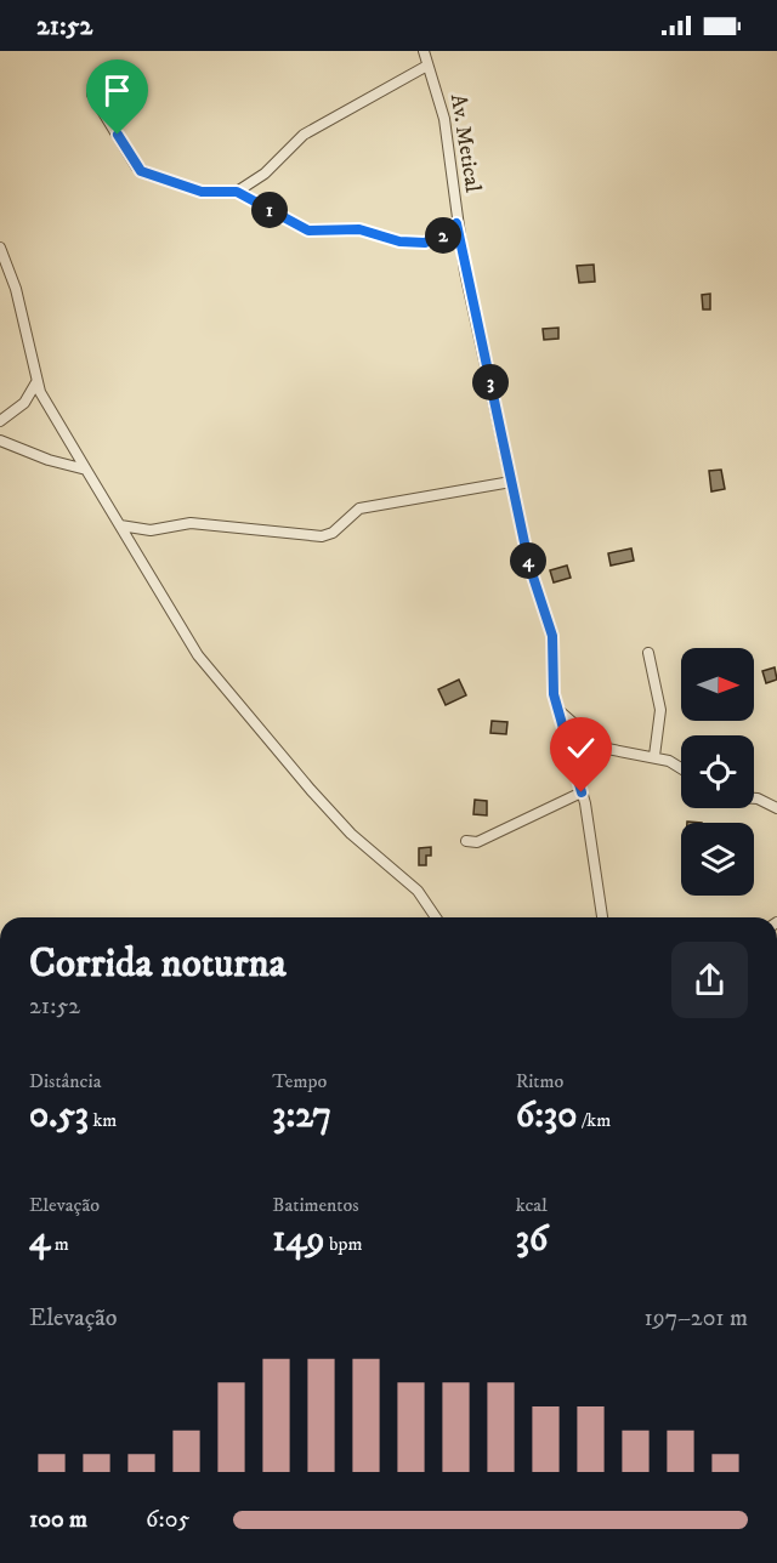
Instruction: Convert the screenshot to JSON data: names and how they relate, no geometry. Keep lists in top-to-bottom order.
{
  "streets": {
    "street": ["Av. Metical"]
  },
  "north": "right",
  "page": {
    "status": "21:52",
    "pins": [
      "1",
      "2",
      "3",
      "4"
    ],
    "heading": ["Corrida noturna", "21:52"],
    "stats": [
      ["Distância", "0.53 km"],
      ["Tempo", "3:27"],
      ["Ritmo", "6:30 /km"],
      ["Elevação", "4 m"],
      ["Batimentos", "149 bpm"],
      ["kcal", "36"]
    ],
    "chart": ["Elevação", "197–201 m"],
    "list": [
      {
        "name": "100 m",
        "note": "6:05"
      }
    ]
  }
}
